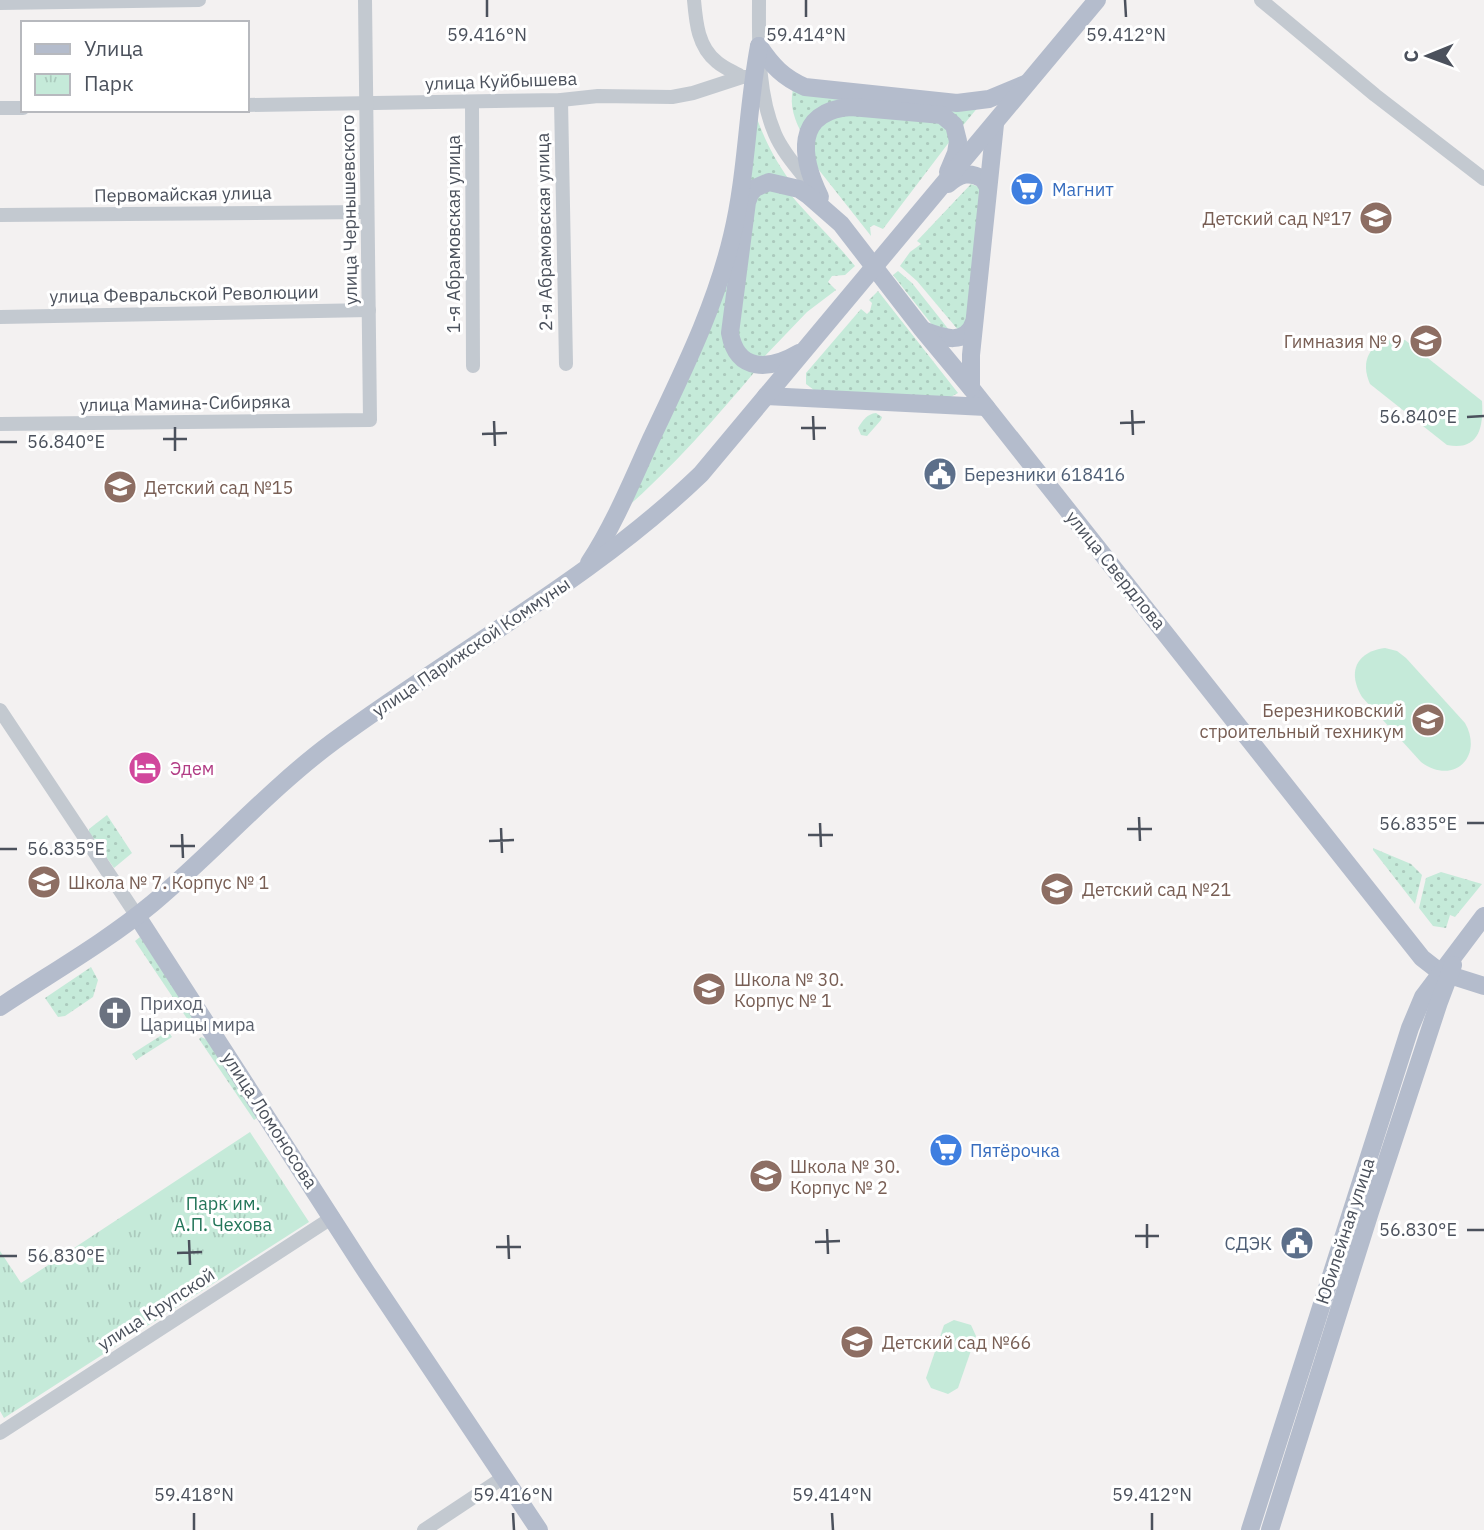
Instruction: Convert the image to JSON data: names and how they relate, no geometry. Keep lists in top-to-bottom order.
{
  "streets": {
    "main road": [
      "улица Свердлова",
      "улица Парижской Коммуны",
      "улица Ломоносова",
      "Юбилейная улица"
    ],
    "street": [
      "улица Куйбышева",
      "Первомайская улица",
      "улица Чернышевского",
      "2-я Абрамовская улица",
      "1-я Абрамовская улица",
      "улица Февральской Революции",
      "улица Мамина-Сибиряка",
      "улица Крупской"
    ]
  },
  "crossings": [
    ["улица Куйбышева", "улица Чернышевского"],
    ["улица Куйбышева", "2-я Абрамовская улица"],
    ["улица Куйбышева", "1-я Абрамовская улица"],
    ["Первомайская улица", "улица Чернышевского"],
    ["улица Чернышевского", "улица Февральской Революции"],
    ["улица Чернышевского", "улица Мамина-Сибиряка"],
    ["улица Свердлова", "Юбилейная улица"],
    ["улица Парижской Коммуны", "улица Ломоносова"],
    ["улица Ломоносова", "улица Крупской"]
  ],
  "parks": ["Парк им. А.П. Чехова"],
  "places": {
    "supermarket": ["Магнит", "Пятёрочка"],
    "school or university": [
      "Детский сад №17",
      "Гимназия № 9",
      "Детский сад №15",
      "Березниковский строительный техникум",
      "Школа № 7. Корпус № 1",
      "Детский сад №21",
      "Школа № 30. Корпус № 1",
      "Школа № 30. Корпус № 2",
      "Детский сад №66"
    ],
    "public building": ["Березники 618416", "СДЭК"],
    "hotel": ["Эдем"],
    "church": ["Приход Царицы мира"]
  },
  "legend": ["Улица", "Парк"],
  "north": "left",
  "coordinates": [
    "59.416°N",
    "59.414°N",
    "59.412°N",
    "56.840°E",
    "56.835°E",
    "56.830°E",
    "59.418°N"
  ]
}
